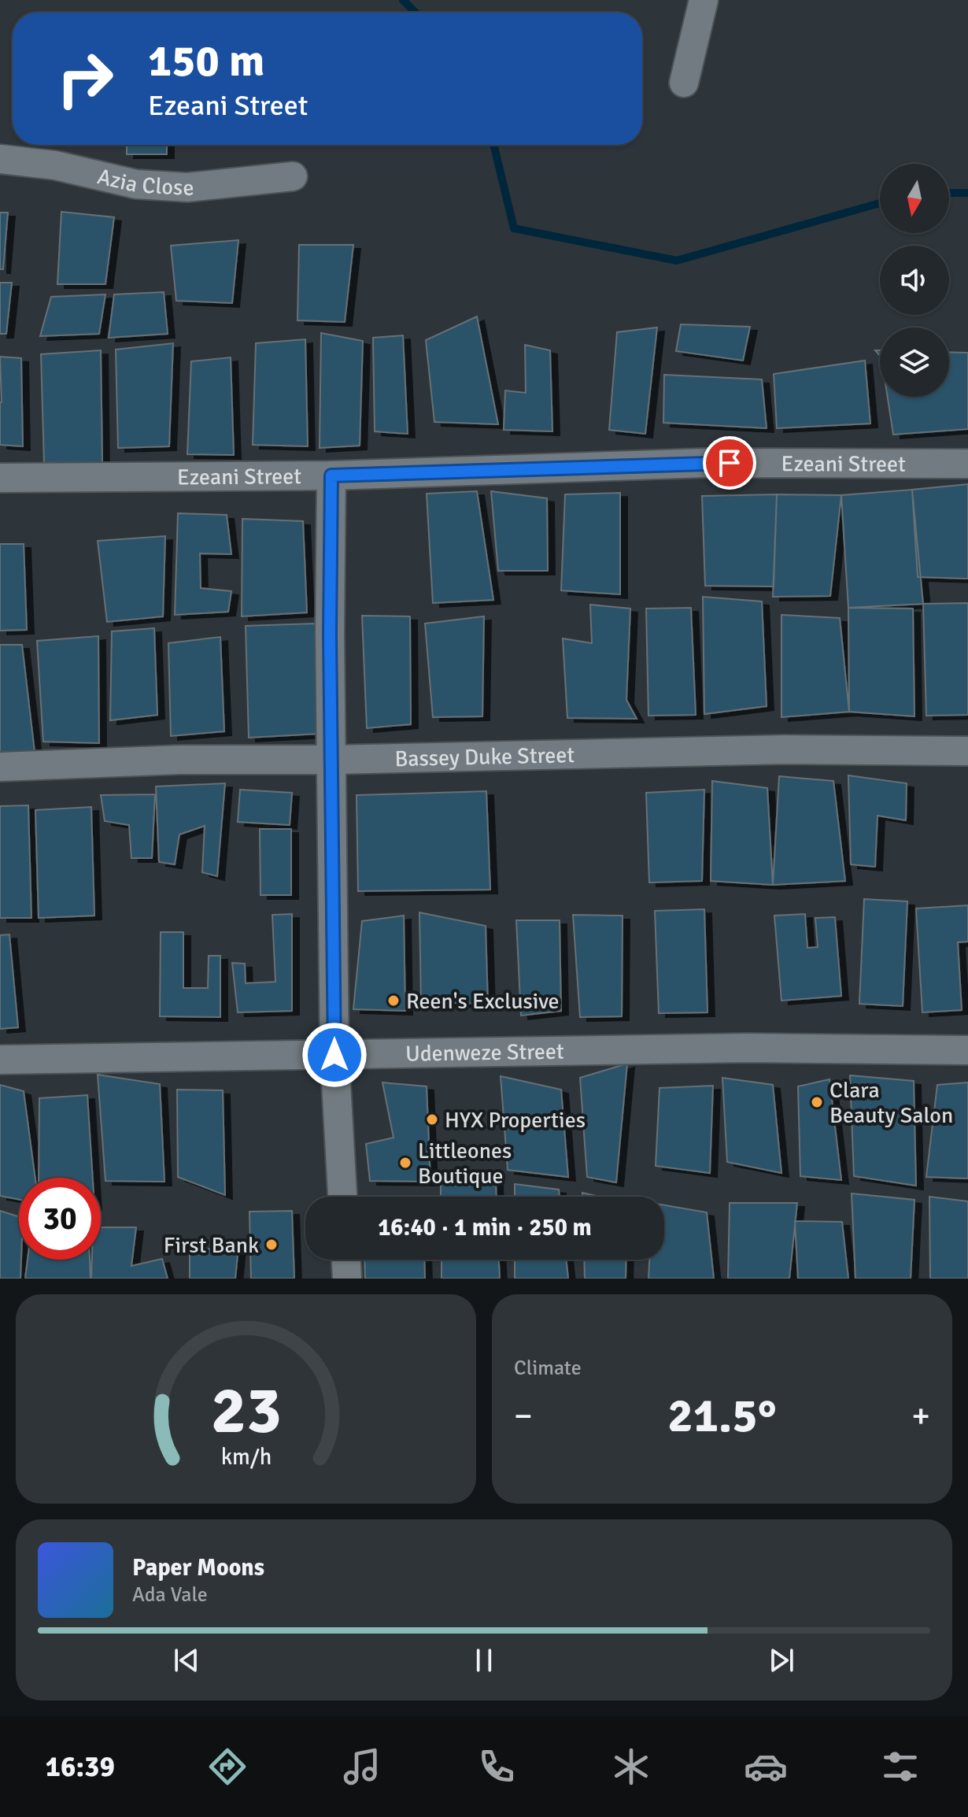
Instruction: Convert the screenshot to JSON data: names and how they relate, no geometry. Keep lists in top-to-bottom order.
{
  "streets": {
    "street": [
      "Azia Close",
      "Ezeani Street",
      "Bassey Duke Street",
      "Udenweze Street"
    ]
  },
  "places": [
    "Reen's Exclusive",
    "Clara Beauty Salon",
    "HYX Properties",
    "Littleones Boutique",
    "First Bank"
  ],
  "north": "bottom",
  "page": {
    "turn": ["150 m", "Ezeani Street"],
    "limit": "30",
    "trip": "16:40 · 1 min · 250 m",
    "tile": "Climate",
    "heat": ["−", "21.5°", "+"],
    "song": ["Paper Moons", "Ada Vale"],
    "tabs": "16:39",
    "gauge": ["23", "km/h"]
  }
}
